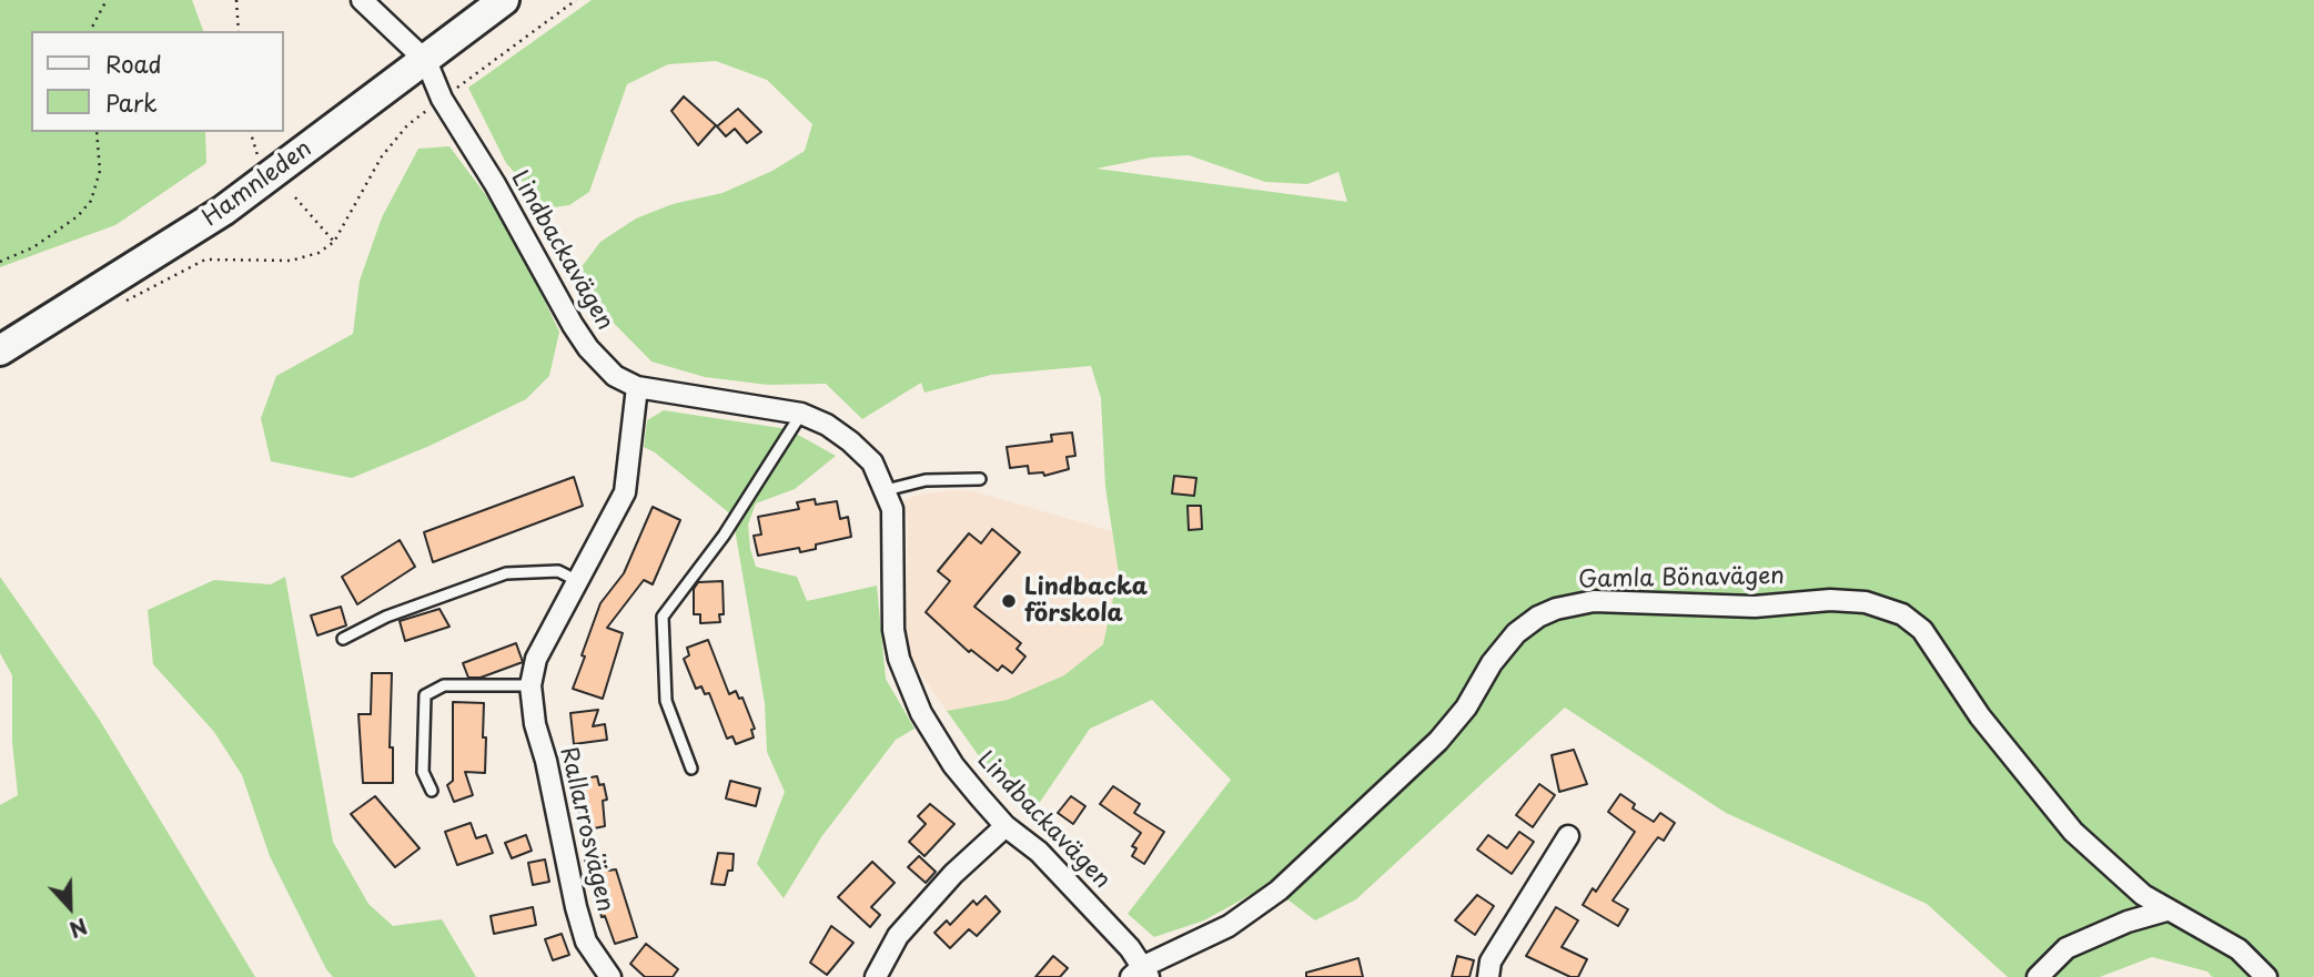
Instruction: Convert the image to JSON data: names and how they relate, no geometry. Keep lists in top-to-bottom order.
{
  "streets": {
    "main road": ["Hamnleden"],
    "street": ["Lindbackavägen", "Gamla Bönavägen", "Rallarrosvägen"]
  },
  "crossings": [
    ["Hamnleden", "Lindbackavägen"],
    ["Lindbackavägen", "Gamla Bönavägen"],
    ["Lindbackavägen", "Rallarrosvägen"]
  ],
  "places": ["Lindbacka förskola"],
  "legend": ["Road", "Park"],
  "north": "bottom"
}
